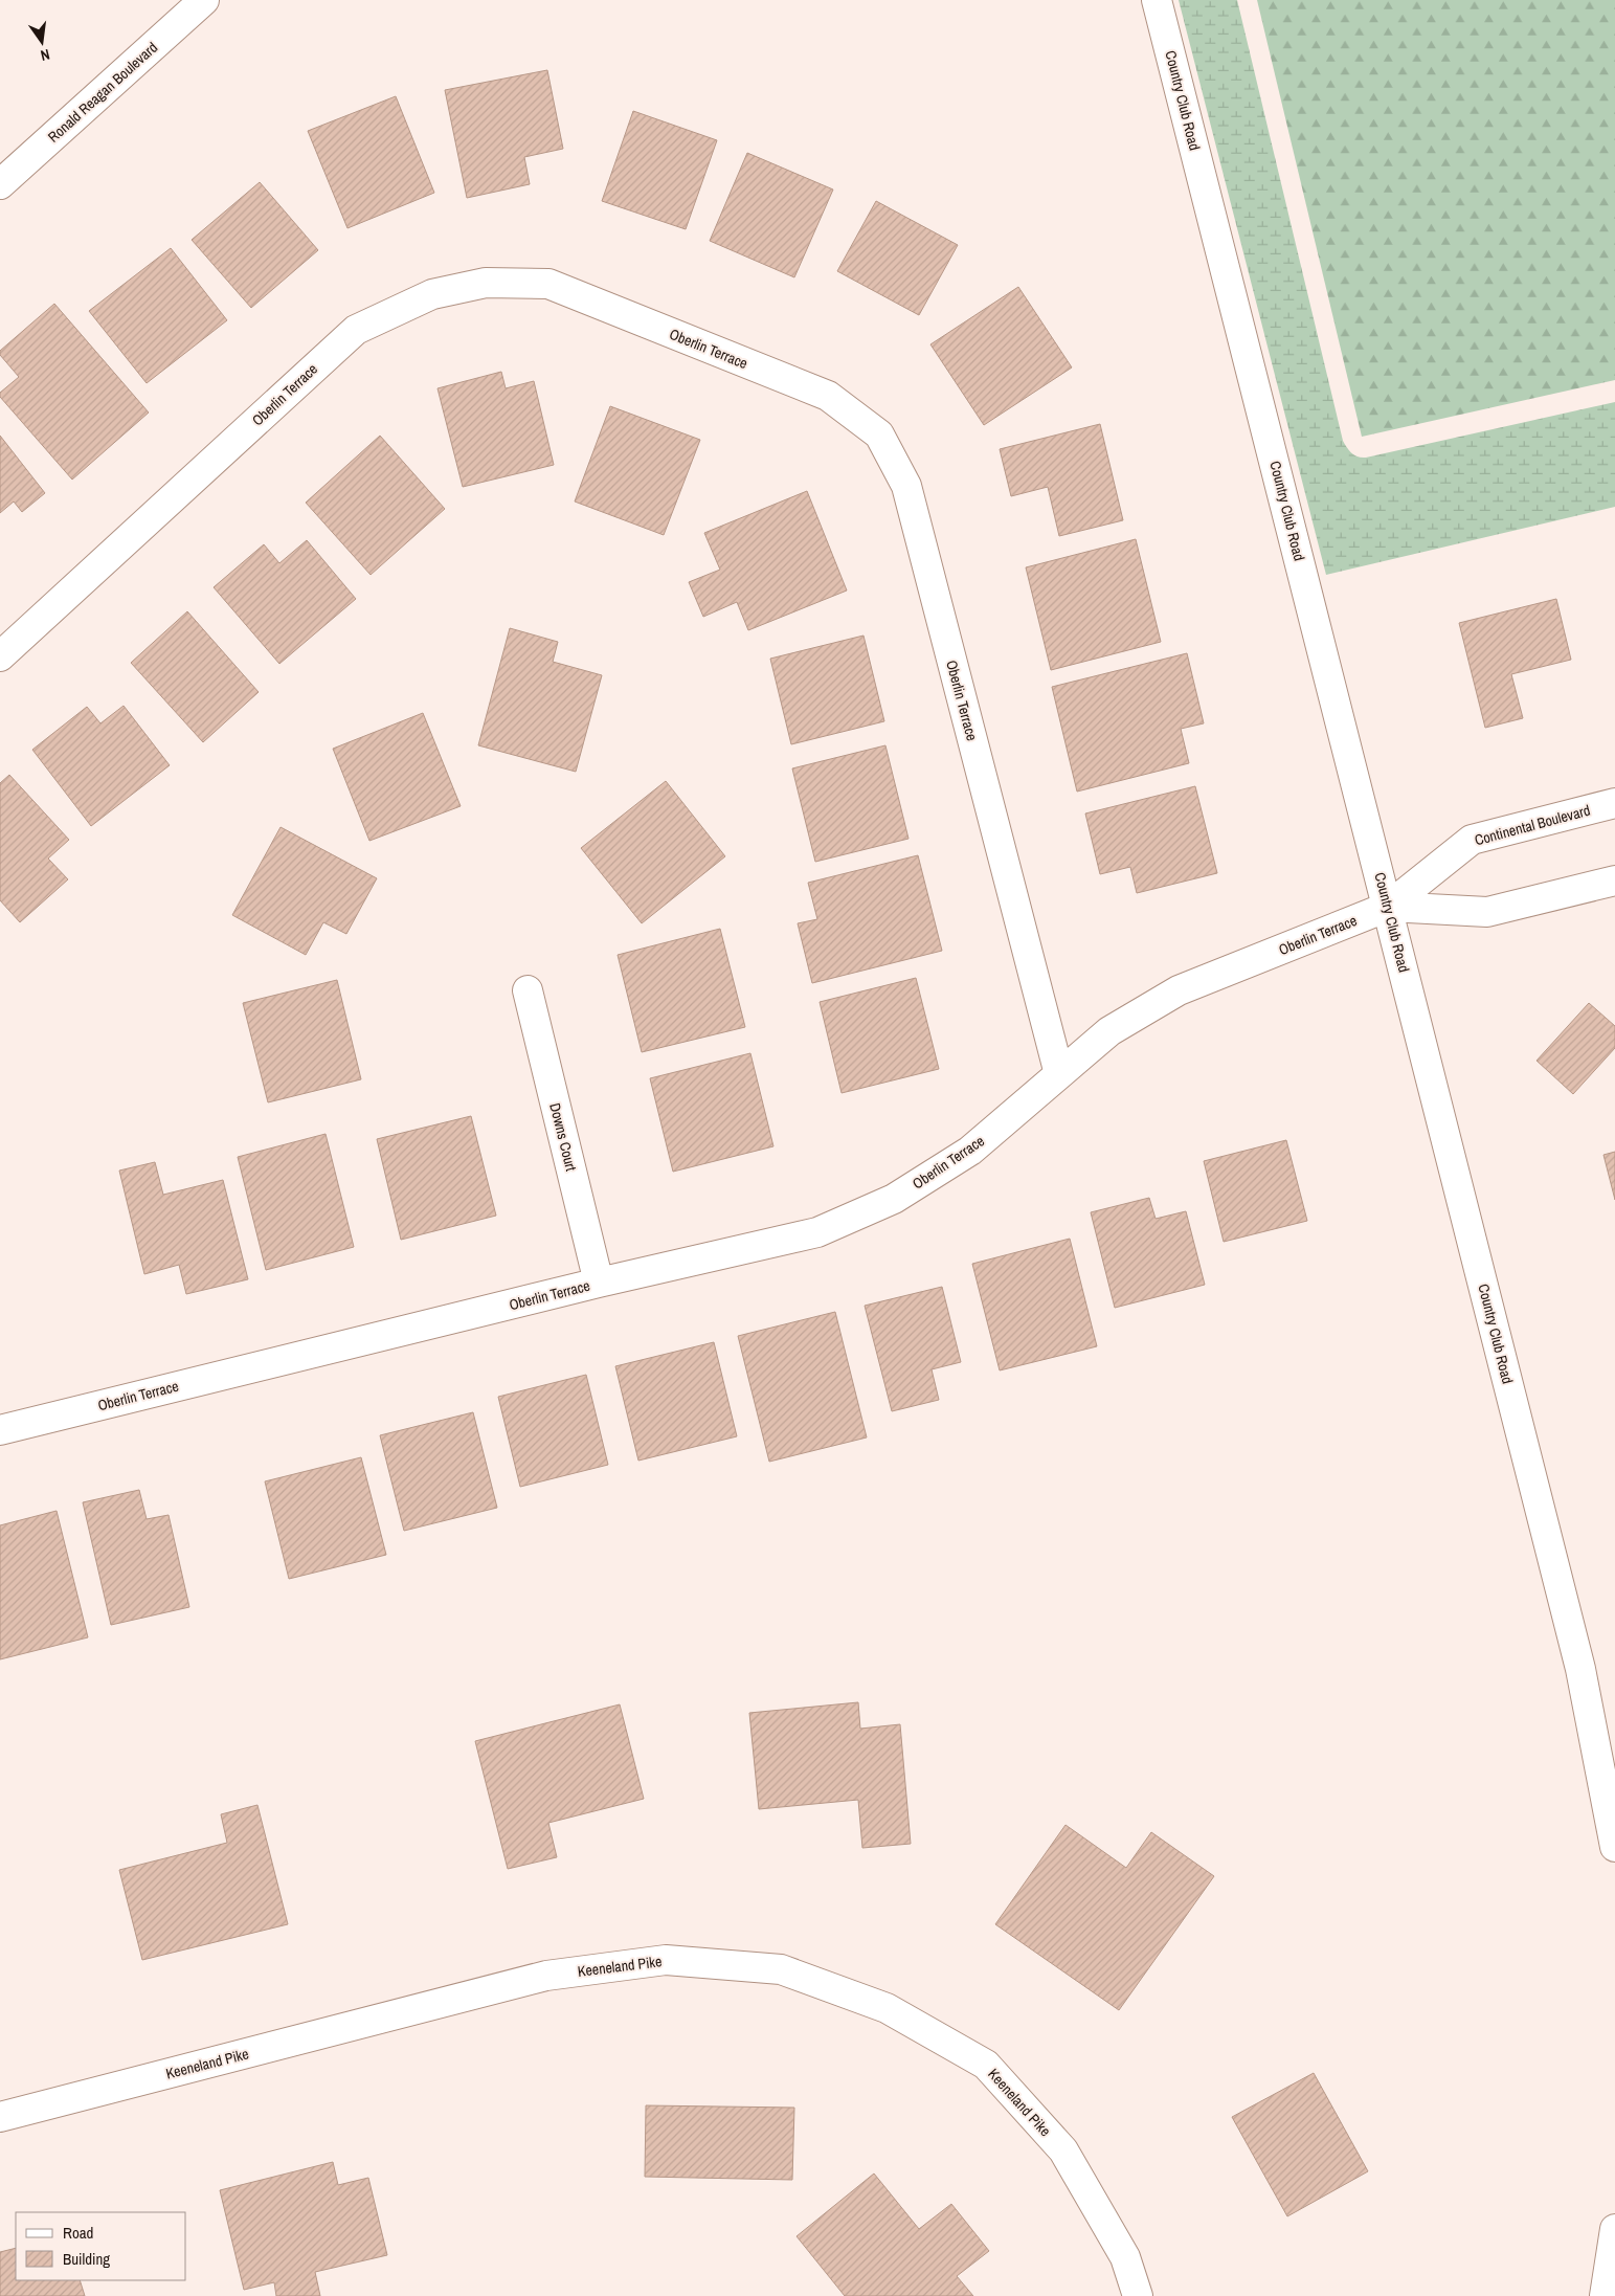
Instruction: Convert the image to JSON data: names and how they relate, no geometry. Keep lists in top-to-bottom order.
{
  "streets": {
    "street": [
      "Ronald Reagan Boulevard",
      "Country Club Road",
      "Oberlin Terrace",
      "Continental Boulevard",
      "Downs Court",
      "Keeneland Pike"
    ]
  },
  "crossings": [
    ["Country Club Road", "Oberlin Terrace"],
    ["Country Club Road", "Continental Boulevard"],
    ["Oberlin Terrace", "Continental Boulevard"],
    ["Oberlin Terrace", "Downs Court"]
  ],
  "legend": ["Road", "Building"],
  "north": "bottom"
}
